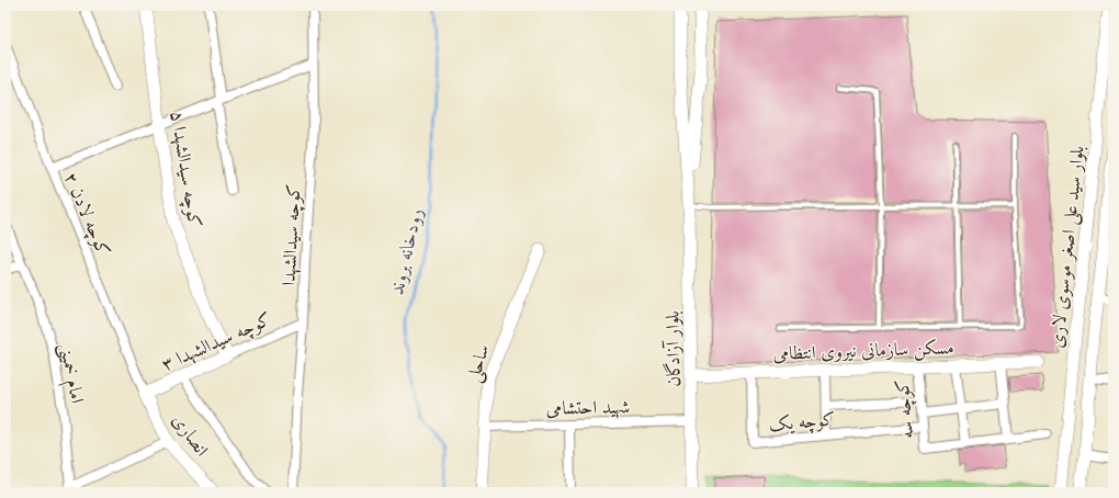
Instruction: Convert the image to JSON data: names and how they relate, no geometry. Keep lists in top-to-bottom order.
{
  "streets": {
    "main road": [
      "کوچه سیدالشهدا ۵",
      "بلوار سید علی اصغر موسوی لاری",
      "کوچه سیدالشهدا ۳",
      "بلوار آزادگان",
      "مسکن سازمانی نیروی انتظامی",
      "ساحلی",
      "انصاری"
    ],
    "street": [
      "کوچه لادن ۲",
      "کوچه سیدالشهدا",
      "امام خمینی",
      "شهید احتشامی",
      "کوچه سه",
      "کوچه یک"
    ]
  },
  "crossings": [
    ["کوچه سیدالشهدا ۵", "کوچه سیدالشهدا ۳"],
    ["کوچه لادن ۲", "کوچه سیدالشهدا ۳"],
    ["کوچه لادن ۲", "انصاری"],
    ["کوچه سیدالشهدا", "کوچه سیدالشهدا ۳"],
    ["کوچه سیدالشهدا ۳", "انصاری"],
    ["بلوار آزادگان", "مسکن سازمانی نیروی انتظامی"],
    ["بلوار آزادگان", "شهید احتشامی"],
    ["مسکن سازمانی نیروی انتظامی", "کوچه سه"],
    ["مسکن سازمانی نیروی انتظامی", "کوچه یک"],
    ["ساحلی", "شهید احتشامی"],
    ["کوچه سه", "کوچه یک"]
  ],
  "water": ["رودخانه بروند"]
}
